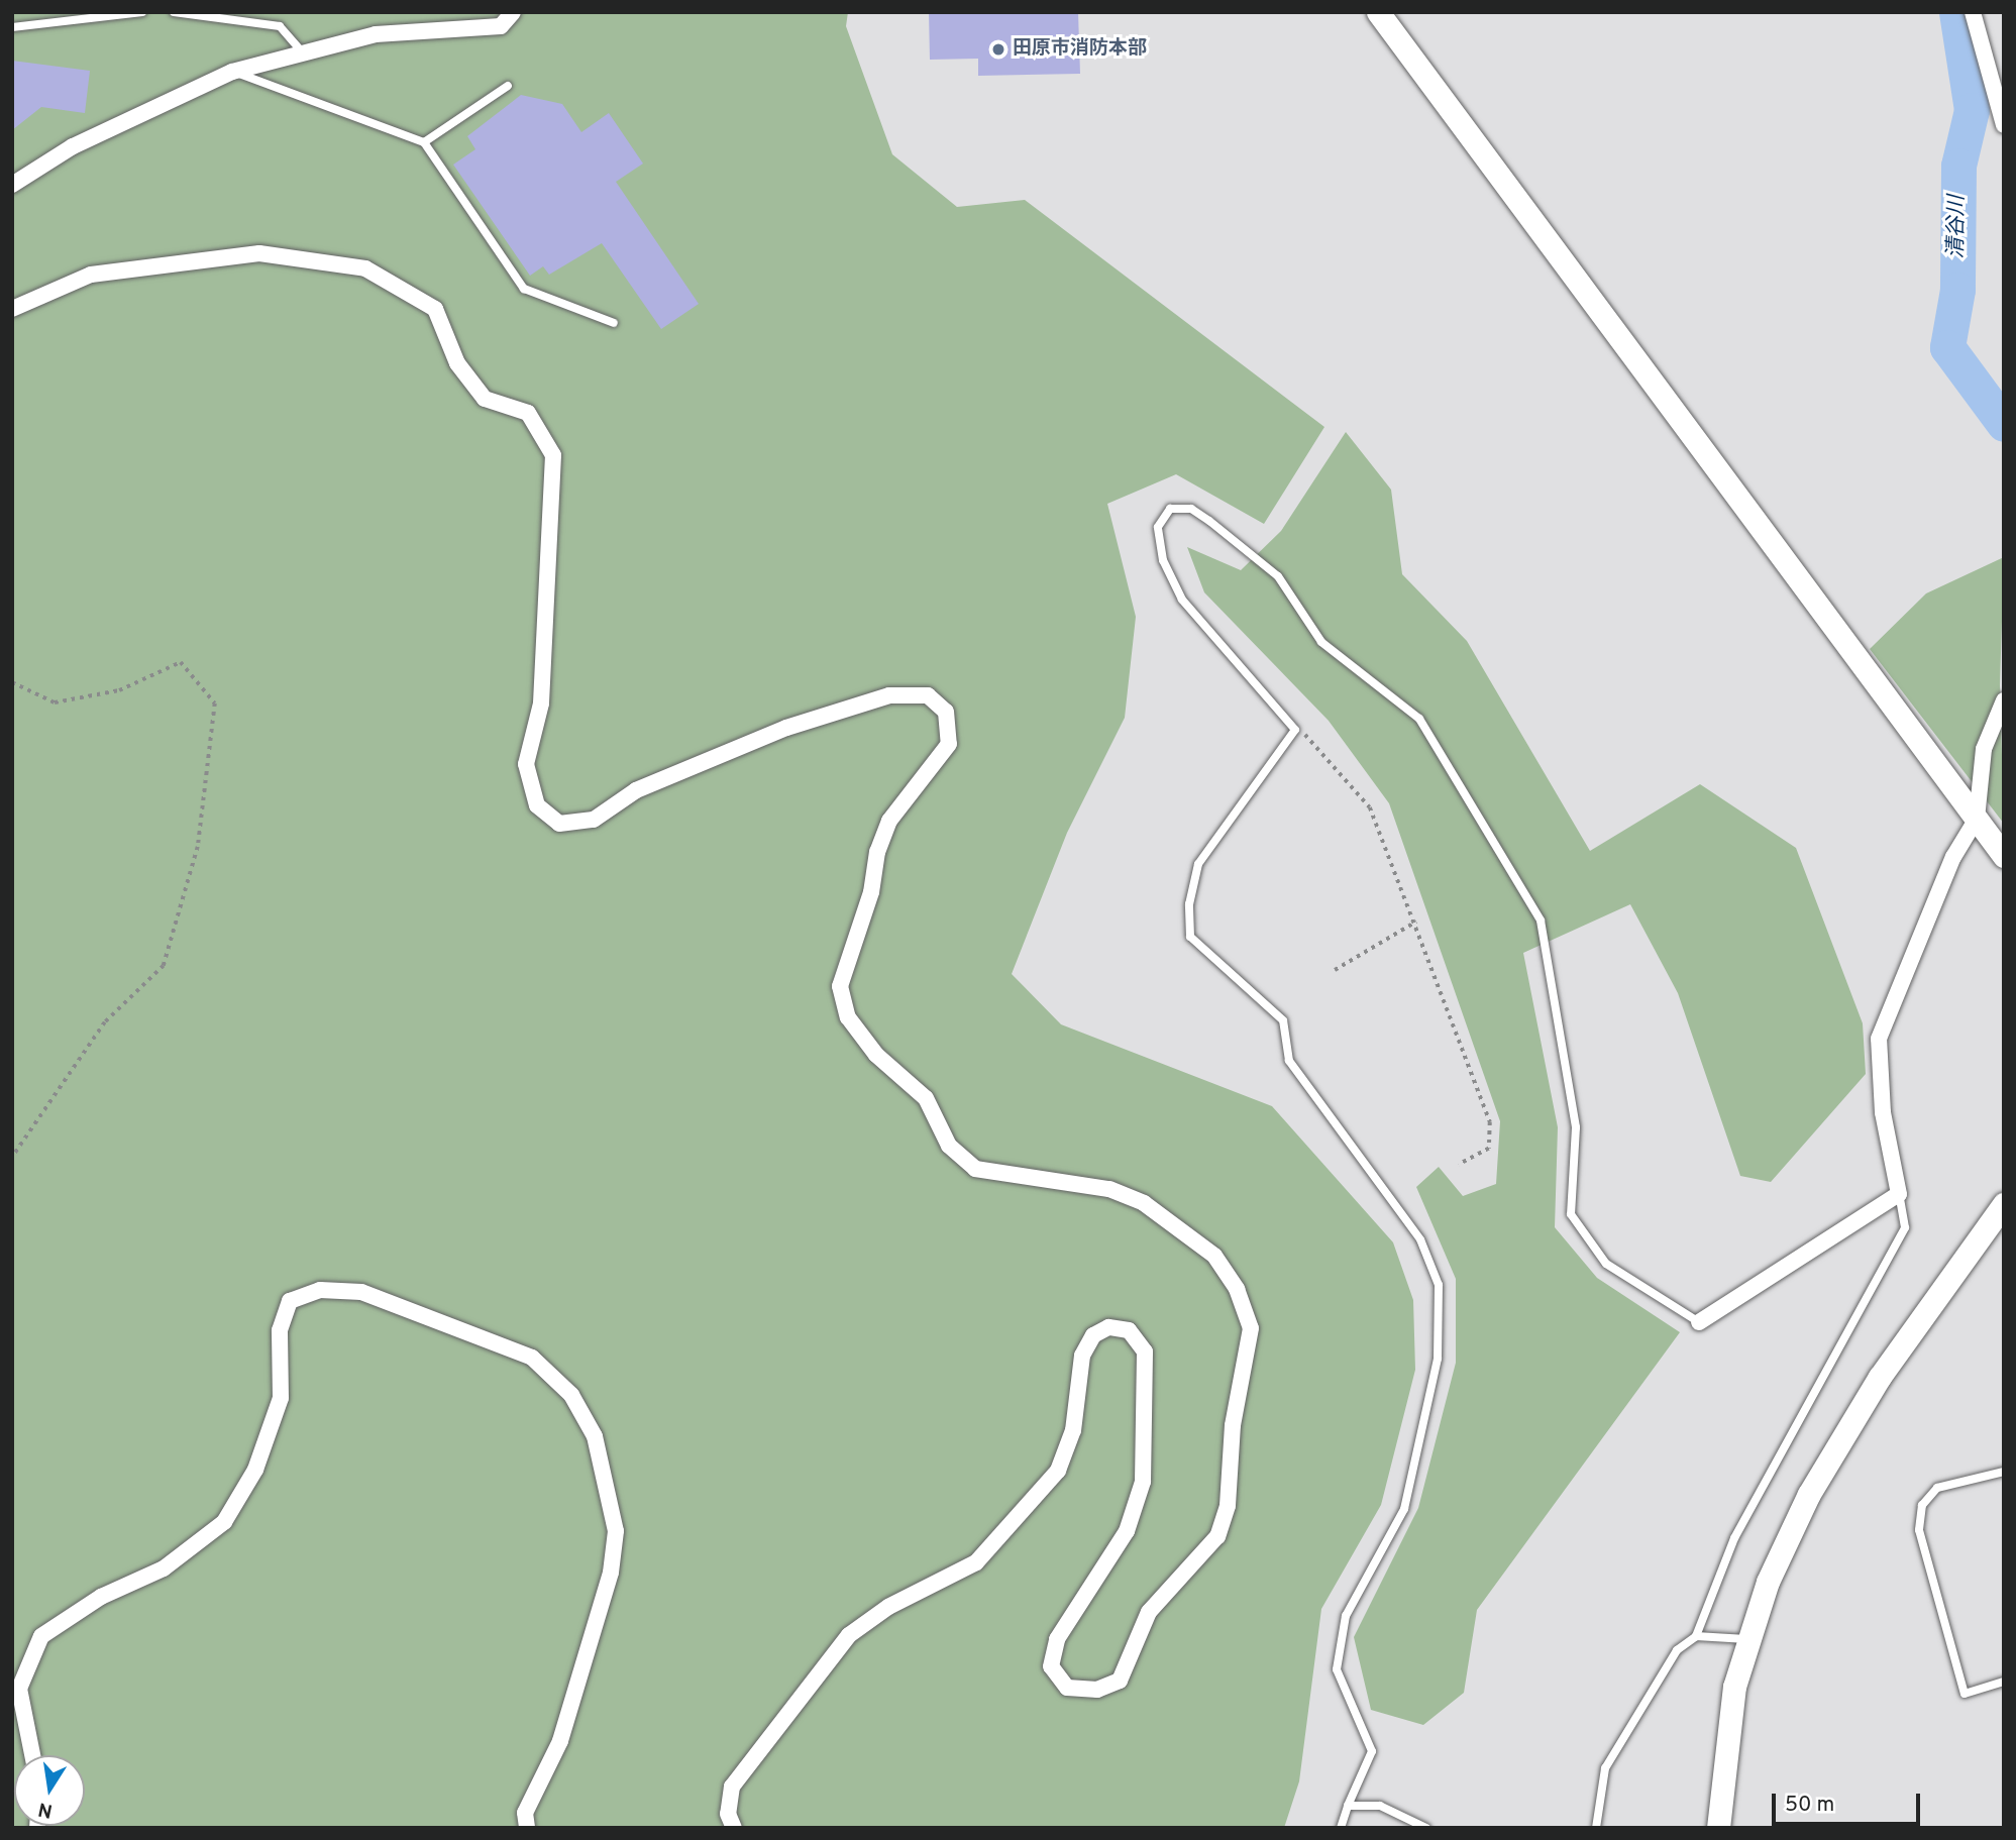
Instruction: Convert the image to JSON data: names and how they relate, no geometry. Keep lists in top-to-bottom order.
{
  "water": ["清谷川"],
  "places": ["田原市消防本部"],
  "scale_bar": "50 m",
  "north": "bottom"
}
